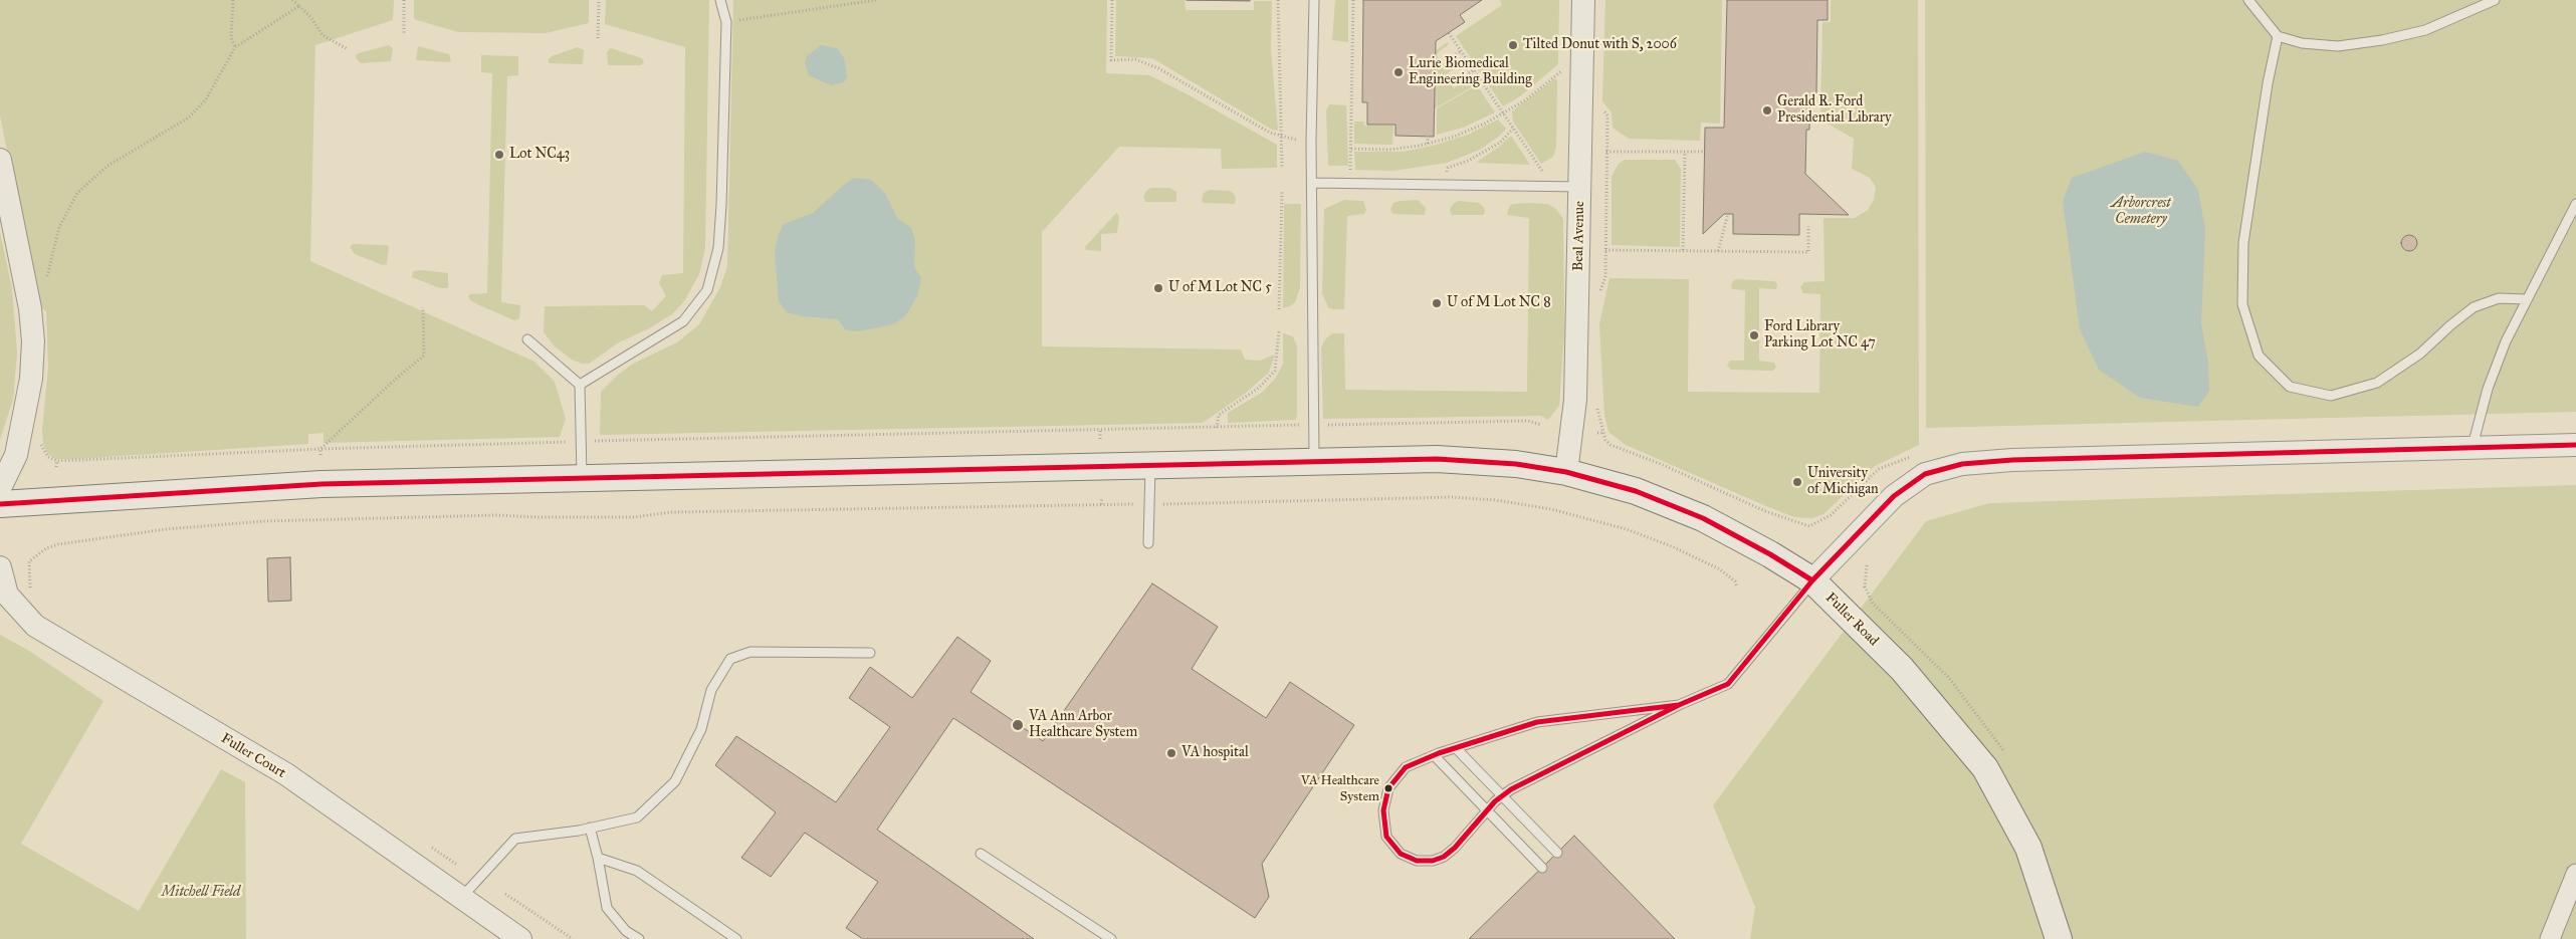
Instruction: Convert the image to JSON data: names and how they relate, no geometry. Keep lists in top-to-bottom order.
{
  "streets": {
    "main road": ["Fuller Road"],
    "street": ["Beal Avenue", "Fuller Court"]
  },
  "crossings": [
    ["Beal Avenue", "Fuller Road"]
  ],
  "parks": ["Arborcrest Cemetery", "Mitchell Field"],
  "places": [
    "Tilted Donut with S, 2006",
    "Lurie Biomedical Engineering Building",
    "Gerald R. Ford Presidential Library",
    "Lot NC43",
    "U of M Lot NC 5",
    "U of M Lot NC 8",
    "Ford Library Parking Lot NC 47",
    "University of Michigan",
    "VA Ann Arbor Healthcare System",
    "VA hospital",
    "VA Healthcare System"
  ]
}
